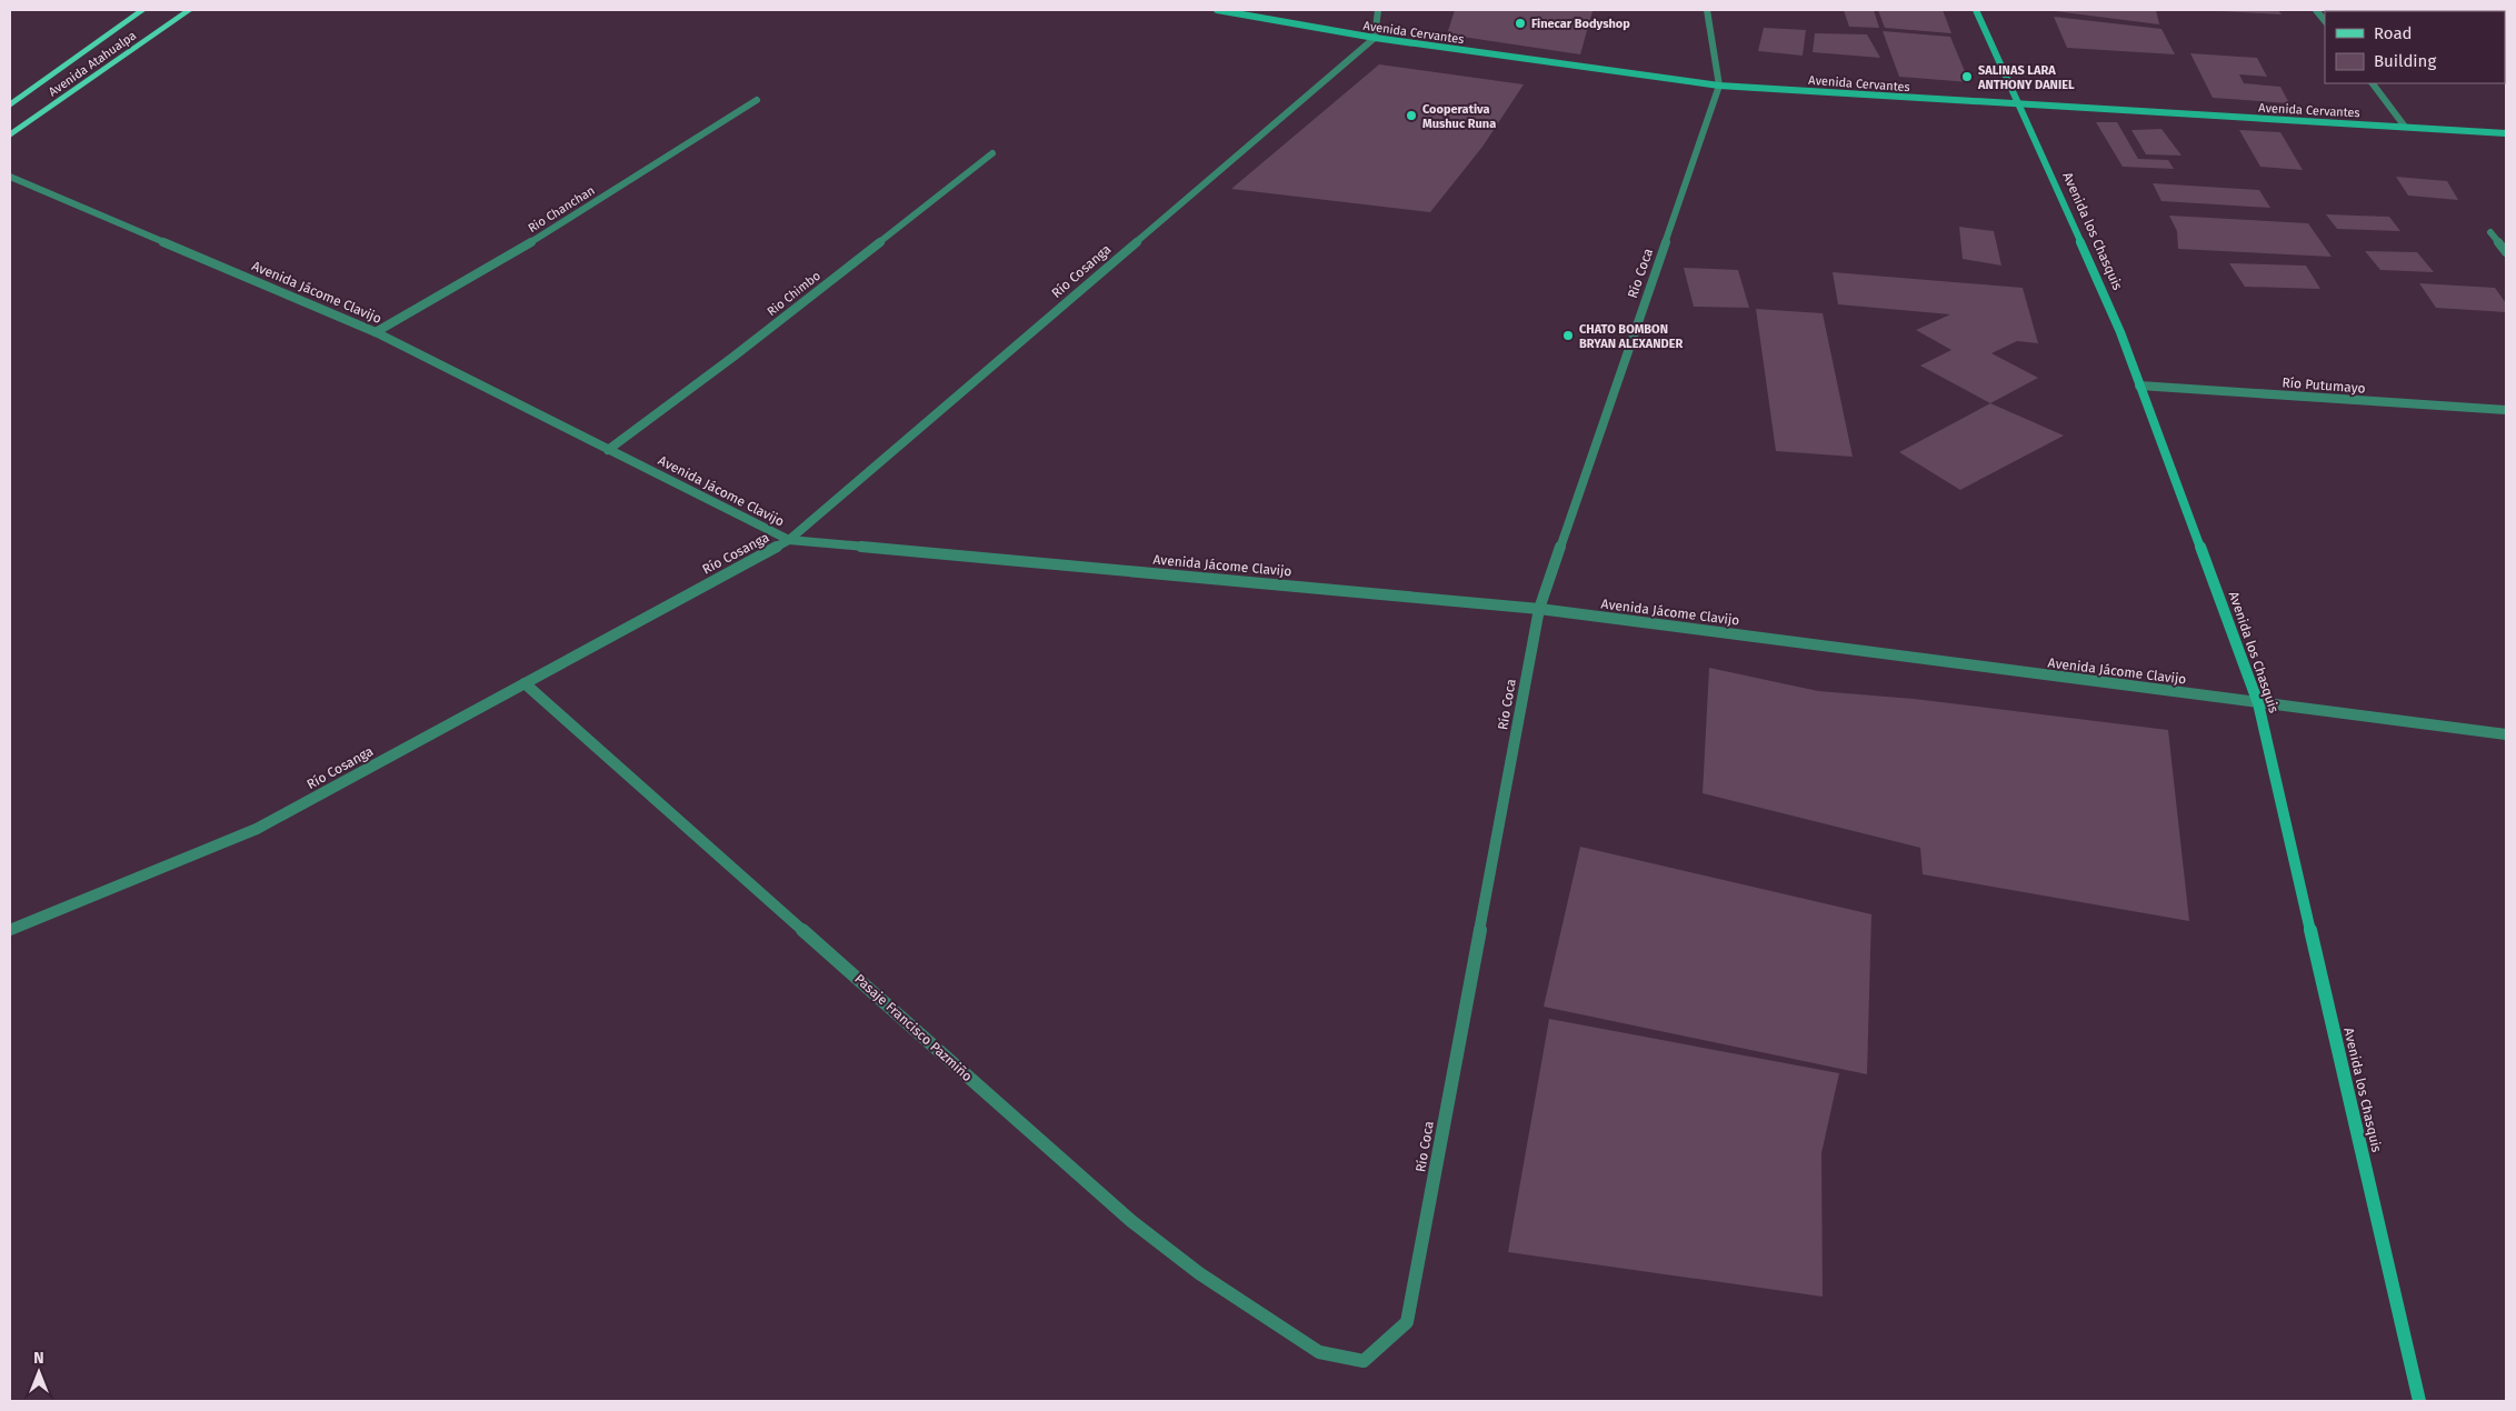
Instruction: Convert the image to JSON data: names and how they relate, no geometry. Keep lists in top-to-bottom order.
{
  "streets": {
    "main road": ["Avenida Atahualpa"],
    "street": [
      "Avenida Cervantes",
      "Rio Chanchan",
      "Avenida los Chasquis",
      "Río Cosanga",
      "Río Coca",
      "Avenida Jácome Clavijo",
      "Rio Chimbo",
      "Río Putumayo",
      "Pasaje Francisco Pazmiño"
    ]
  },
  "crossings": [
    ["Avenida Cervantes", "Avenida los Chasquis"],
    ["Avenida Cervantes", "Río Cosanga"],
    ["Avenida Cervantes", "Río Coca"],
    ["Rio Chanchan", "Avenida Jácome Clavijo"],
    ["Avenida los Chasquis", "Avenida Jácome Clavijo"],
    ["Avenida los Chasquis", "Río Putumayo"],
    ["Río Cosanga", "Avenida Jácome Clavijo"],
    ["Río Cosanga", "Pasaje Francisco Pazmiño"],
    ["Río Coca", "Avenida Jácome Clavijo"],
    ["Río Coca", "Pasaje Francisco Pazmiño"],
    ["Avenida Jácome Clavijo", "Rio Chimbo"]
  ],
  "places": [
    "Finecar Bodyshop",
    "SALINAS LARA ANTHONY DANIEL",
    "Cooperativa Mushuc Runa",
    "CHATO BOMBON BRYAN ALEXANDER"
  ],
  "legend": ["Road", "Building"],
  "north": "top"
}
